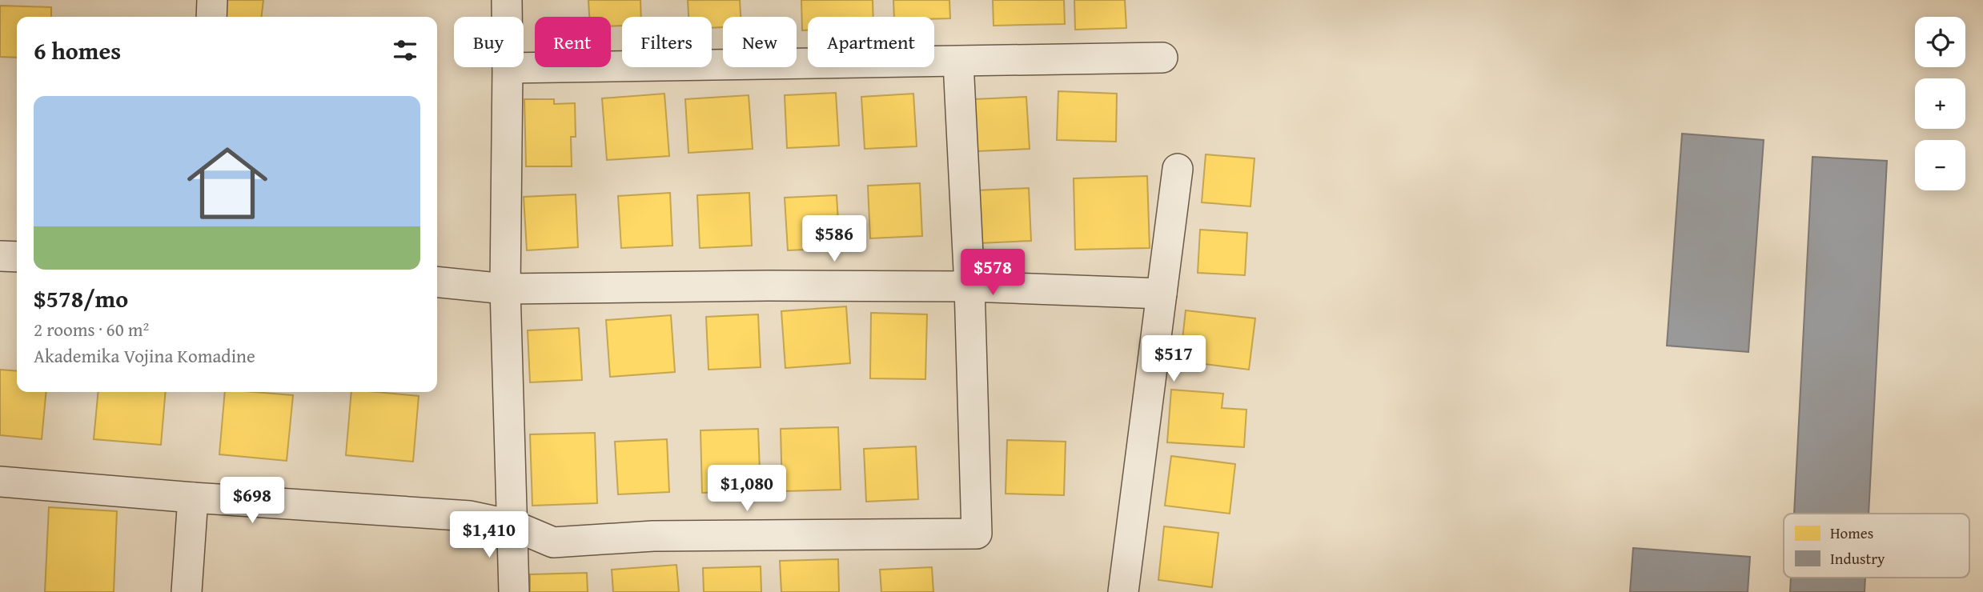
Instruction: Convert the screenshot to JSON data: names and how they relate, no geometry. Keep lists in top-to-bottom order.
{
  "legend": ["Homes", "Industry"],
  "page": {
    "map_buttons": ["+", "−"],
    "chip": [
      "Buy",
      "Rent",
      "Filters",
      "New",
      "Apartment"
    ],
    "heading": "6 homes",
    "list": [
      {
        "name": "$578/mo",
        "note": "2 rooms · 60 m² · Akademika Vojina Komadine"
      }
    ],
    "price": [
      "$586",
      "$578",
      "$517",
      "$1,080",
      "$698",
      "$1,410"
    ]
  }
}
